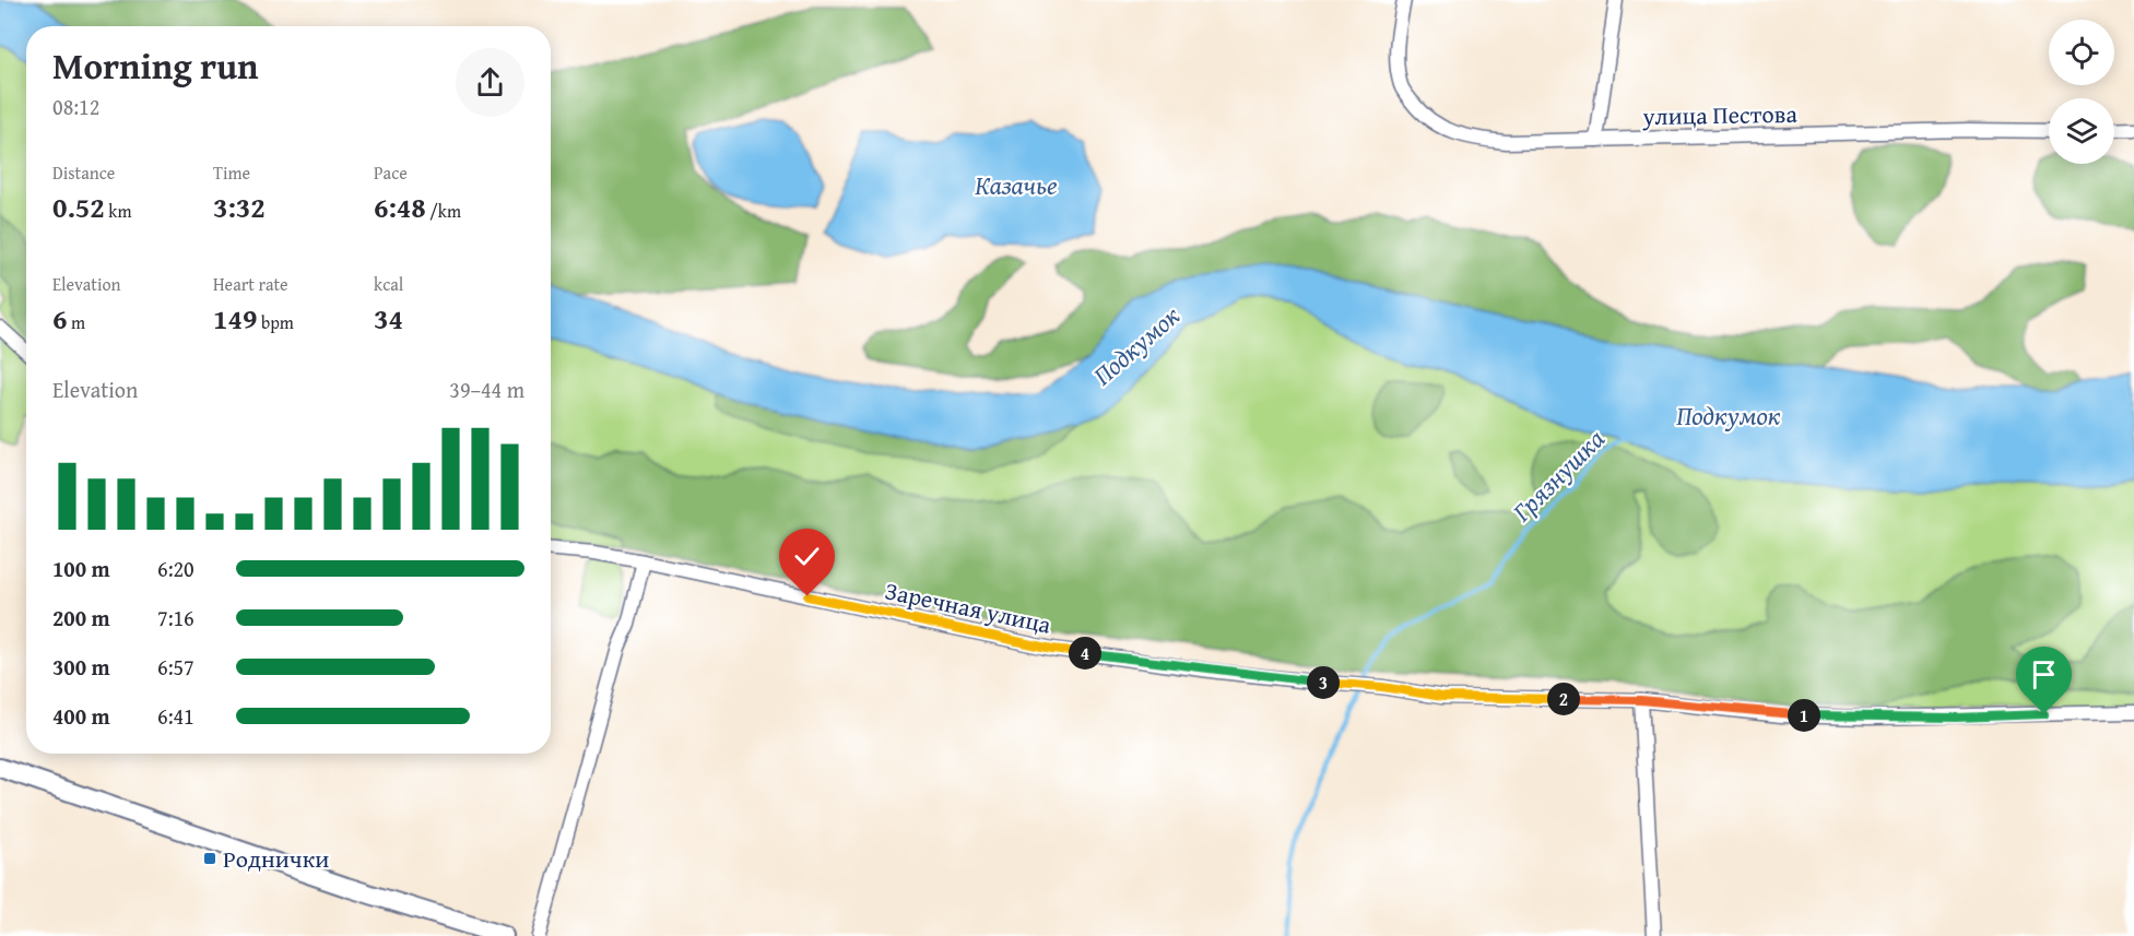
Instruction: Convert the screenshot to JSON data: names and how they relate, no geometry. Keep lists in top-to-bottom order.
{
  "streets": {
    "street": ["улица Пестова", "Заречная улица"]
  },
  "water": ["Казачье", "Подкумок", "Грязнушка"],
  "places": {
    "transit": ["Роднички"]
  },
  "page": {
    "heading": ["Morning run", "08:12"],
    "stats": [
      ["Distance", "0.52 km"],
      ["Time", "3:32"],
      ["Pace", "6:48 /km"],
      ["Elevation", "6 m"],
      ["Heart rate", "149 bpm"],
      ["kcal", "34"]
    ],
    "chart": ["Elevation", "39–44 m"],
    "list": [
      {
        "name": "100 m",
        "note": "6:20"
      },
      {
        "name": "200 m",
        "note": "7:16"
      },
      {
        "name": "300 m",
        "note": "6:57"
      },
      {
        "name": "400 m",
        "note": "6:41"
      }
    ],
    "pins": [
      "4",
      "3",
      "2",
      "1"
    ]
  }
}
